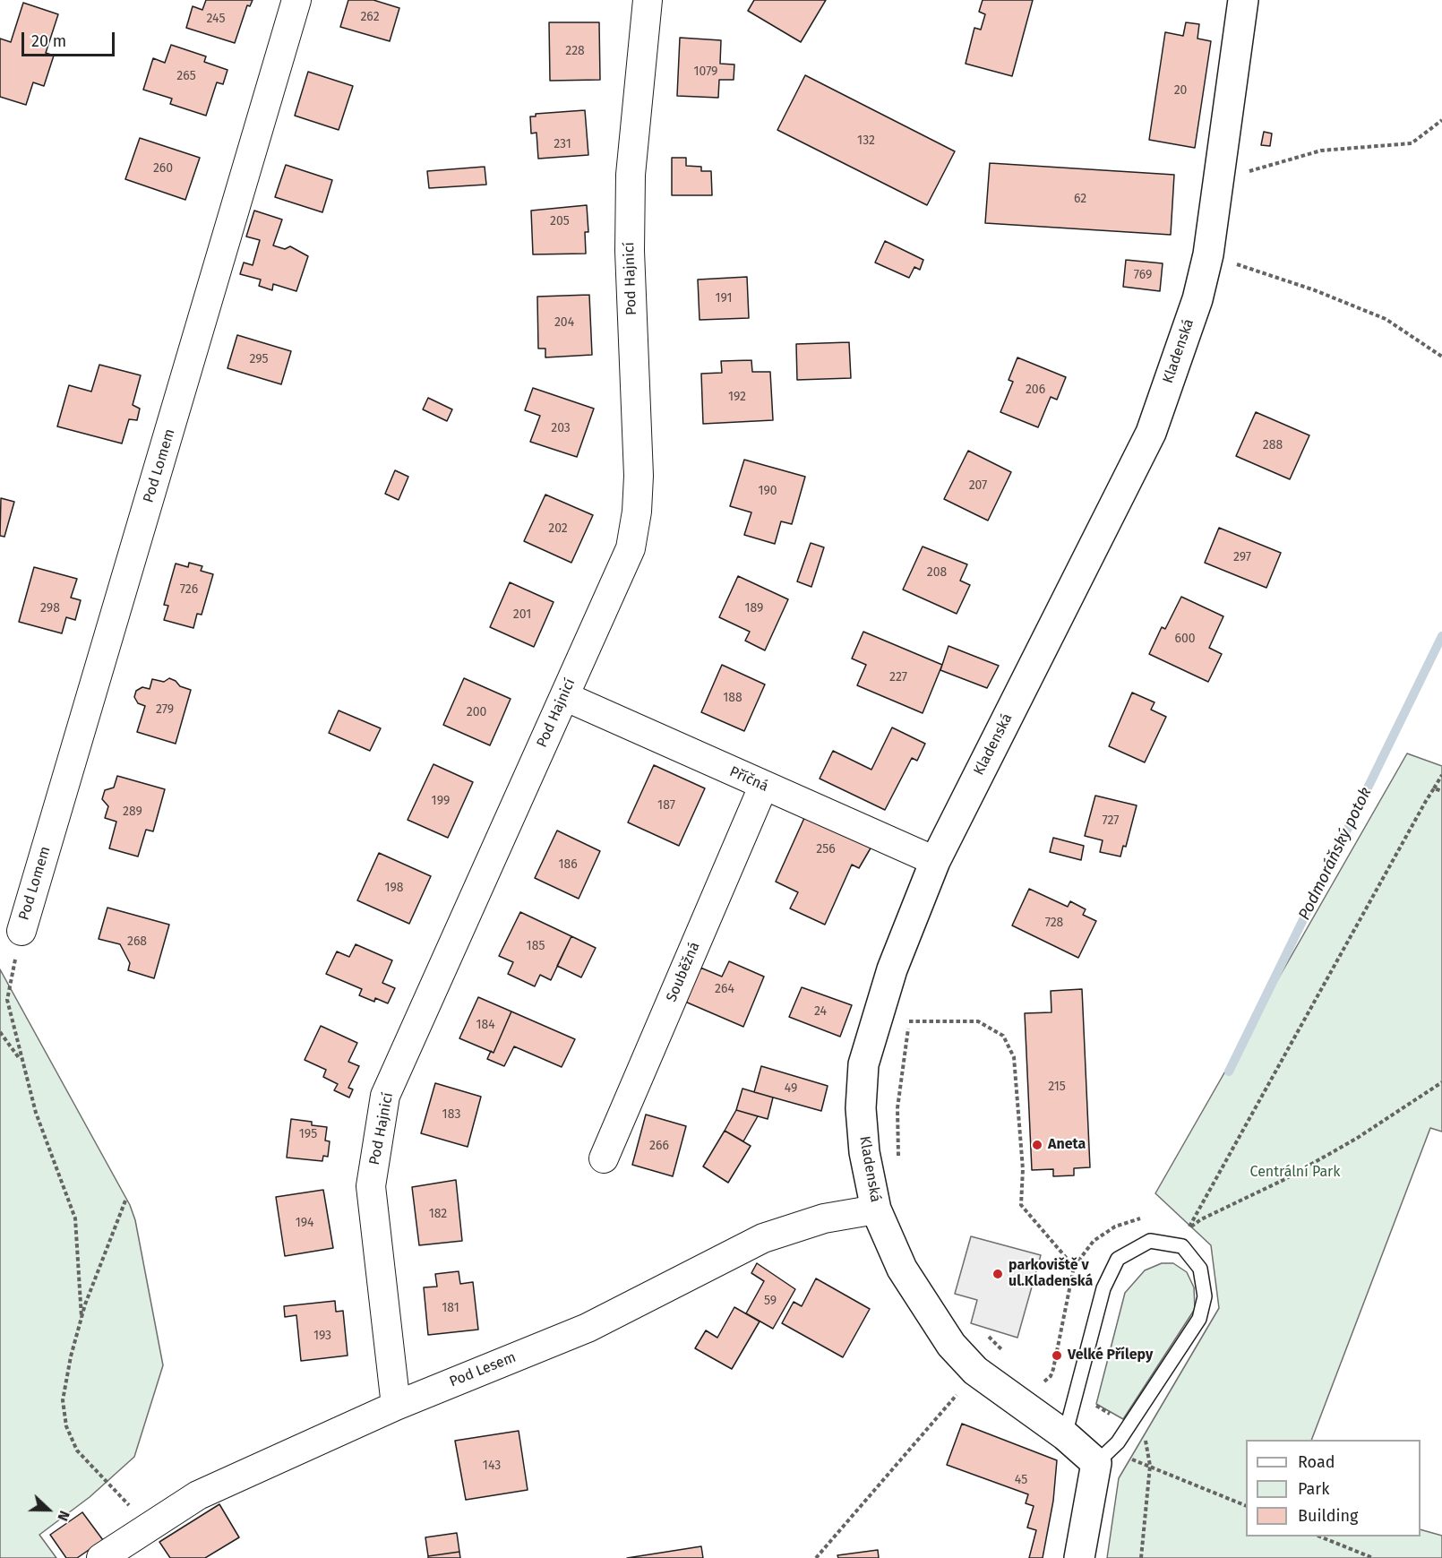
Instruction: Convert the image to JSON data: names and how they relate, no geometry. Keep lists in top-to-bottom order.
{
  "streets": {
    "street": [
      "Pod Hajnicí",
      "Kladenská",
      "Pod Lomem",
      "Příčná",
      "Souběžná",
      "Pod Lesem"
    ]
  },
  "crossings": [
    ["Pod Hajnicí", "Příčná"],
    ["Pod Hajnicí", "Pod Lesem"],
    ["Kladenská", "Příčná"],
    ["Kladenská", "Pod Lesem"],
    ["Příčná", "Souběžná"]
  ],
  "water": ["Podmoráňský potok"],
  "parks": ["Centrální Park"],
  "places": ["Aneta", "parkoviště v ul.Kladenská", "Velké Přílepy"],
  "house_numbers": [
    "262",
    "245",
    "228",
    "1079",
    "265",
    "20",
    "132",
    "231",
    "260",
    "62",
    "205",
    "769",
    "191",
    "204",
    "295",
    "206",
    "192",
    "203",
    "288",
    "207",
    "190",
    "202",
    "297",
    "208",
    "726",
    "298",
    "189",
    "201",
    "600",
    "227",
    "188",
    "279",
    "200",
    "199",
    "187",
    "289",
    "727",
    "256",
    "186",
    "198",
    "728",
    "268",
    "185",
    "264",
    "24",
    "184",
    "215",
    "49",
    "183",
    "195",
    "266",
    "182",
    "194",
    "59",
    "181",
    "193",
    "143",
    "45"
  ],
  "legend": ["Road", "Park", "Building"],
  "scale_bar": "20 m",
  "north": "right"
}
